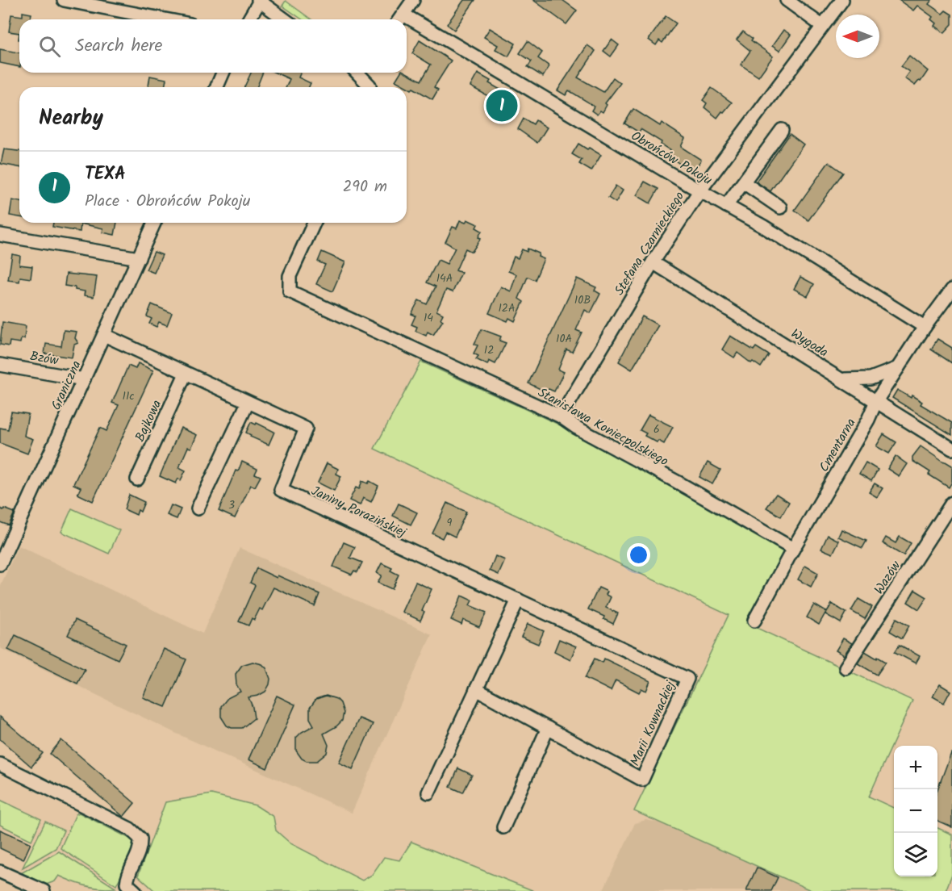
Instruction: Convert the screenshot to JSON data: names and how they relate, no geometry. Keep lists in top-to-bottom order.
{
  "streets": {
    "street": [
      "Obrońców Pokoju",
      "Stefana Czarnieckiego",
      "Wygoda",
      "Bzów",
      "Graniczna",
      "Bajkowa",
      "Stanisława Koniecpolskiego",
      "Cmentarna",
      "Janiny Porazińskiej",
      "Wazów",
      "Marii Kownackiej"
    ]
  },
  "crossings": [
    ["Obrońców Pokoju", "Stefana Czarnieckiego"],
    ["Obrońców Pokoju", "Cmentarna"],
    ["Stefana Czarnieckiego", "Wygoda"],
    ["Stefana Czarnieckiego", "Stanisława Koniecpolskiego"],
    ["Wygoda", "Cmentarna"],
    ["Bzów", "Graniczna"],
    ["Graniczna", "Janiny Porazińskiej"],
    ["Bajkowa", "Janiny Porazińskiej"],
    ["Stanisława Koniecpolskiego", "Cmentarna"],
    ["Janiny Porazińskiej", "Marii Kownackiej"]
  ],
  "house_numbers": [
    "14A",
    "10B",
    "12A",
    "14",
    "10A",
    "12",
    "11c",
    "6",
    "3",
    "9"
  ],
  "north": "left",
  "page": {
    "search": "Search here",
    "heading": "Nearby",
    "pins": "1",
    "list": [
      {
        "mark": "1",
        "name": "TEXA",
        "note": "Place · Obrońców Pokoju",
        "value": "290 m"
      }
    ],
    "map_buttons": ["+", "−"]
  }
}
